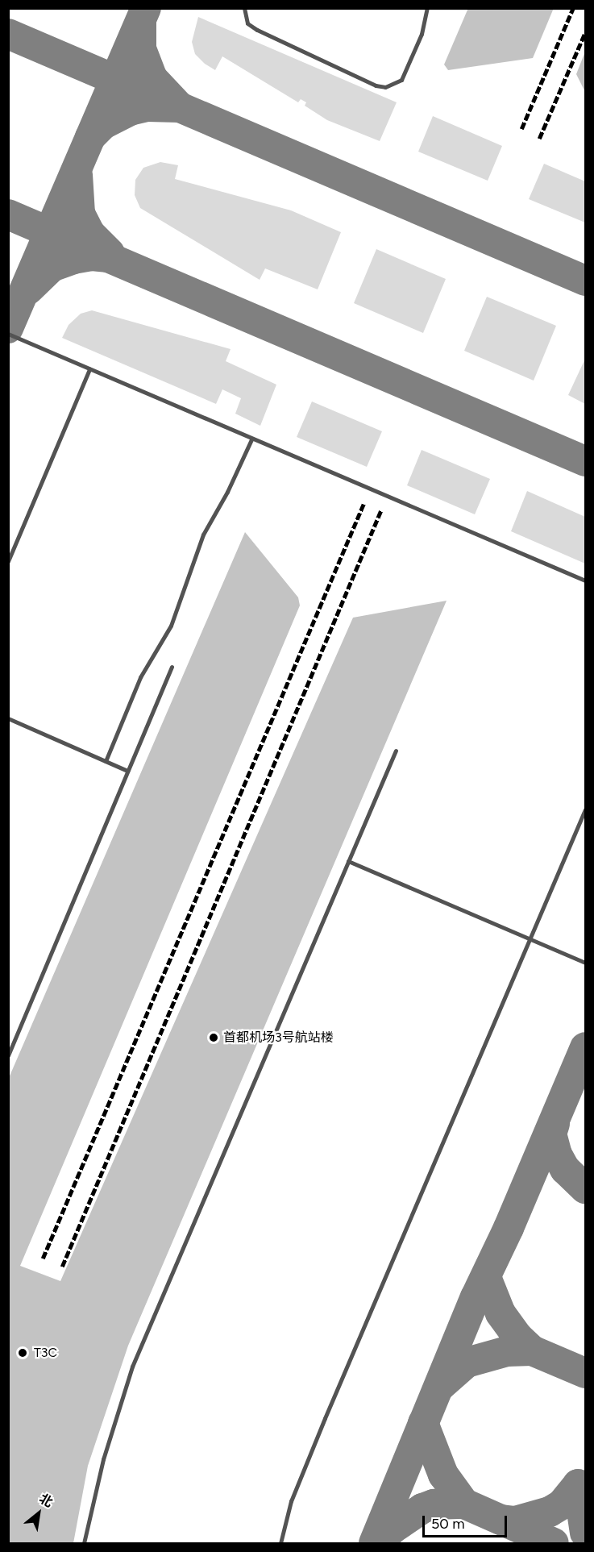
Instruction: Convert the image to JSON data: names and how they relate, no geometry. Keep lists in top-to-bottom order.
{
  "places": ["首都机场3号航站楼", "T3C"],
  "scale_bar": "50 m",
  "north": "top right"
}
